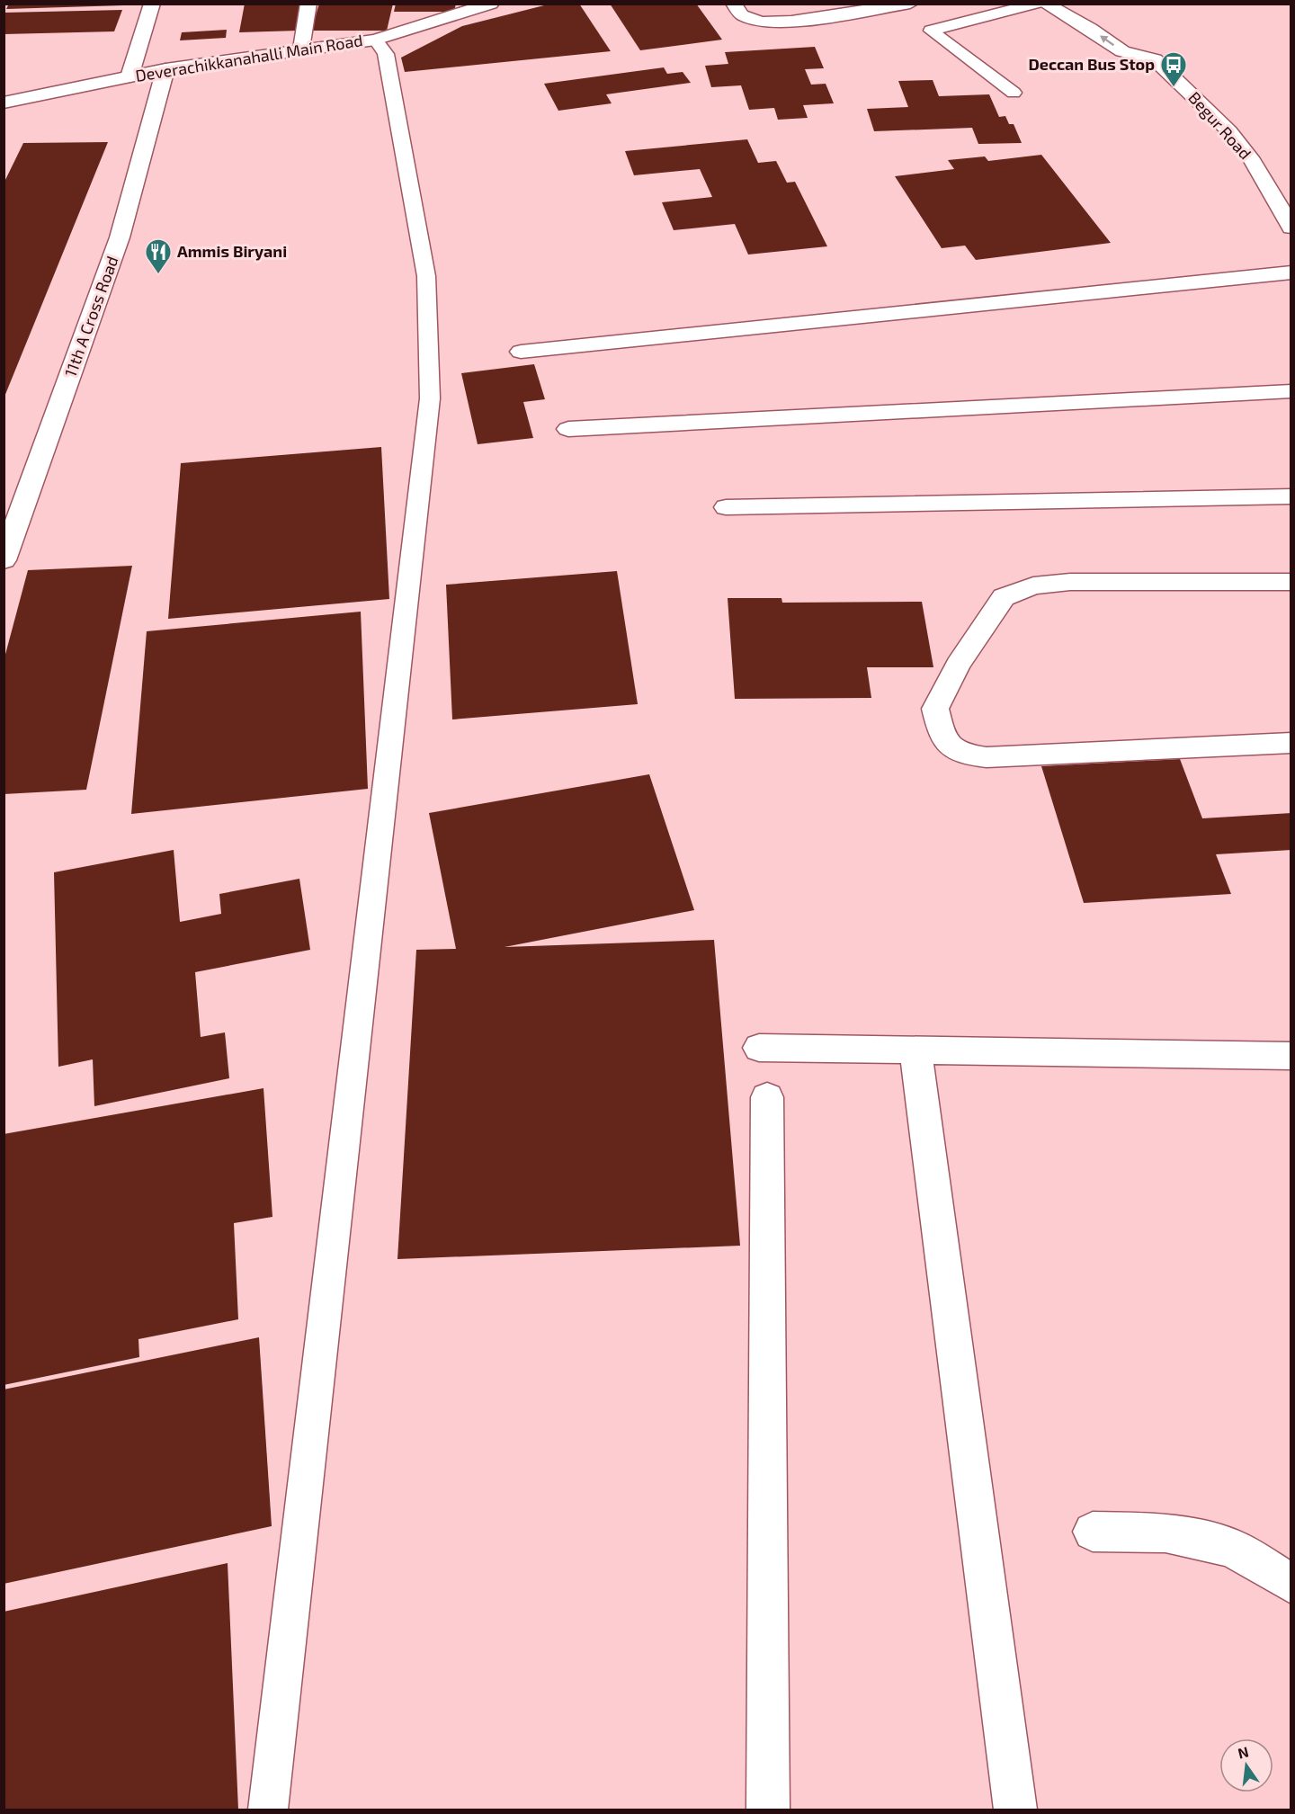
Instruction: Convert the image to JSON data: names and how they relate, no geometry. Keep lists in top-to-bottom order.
{
  "streets": {
    "street": ["Deverachikkanahalli Main Road", "Begur Road", "11th A Cross Road"]
  },
  "crossings": [
    ["Deverachikkanahalli Main Road", "11th A Cross Road"]
  ],
  "places": {
    "bus stop": ["Deccan Bus Stop"],
    "restaurant": ["Ammis Biryani"]
  },
  "north": "top"
}
